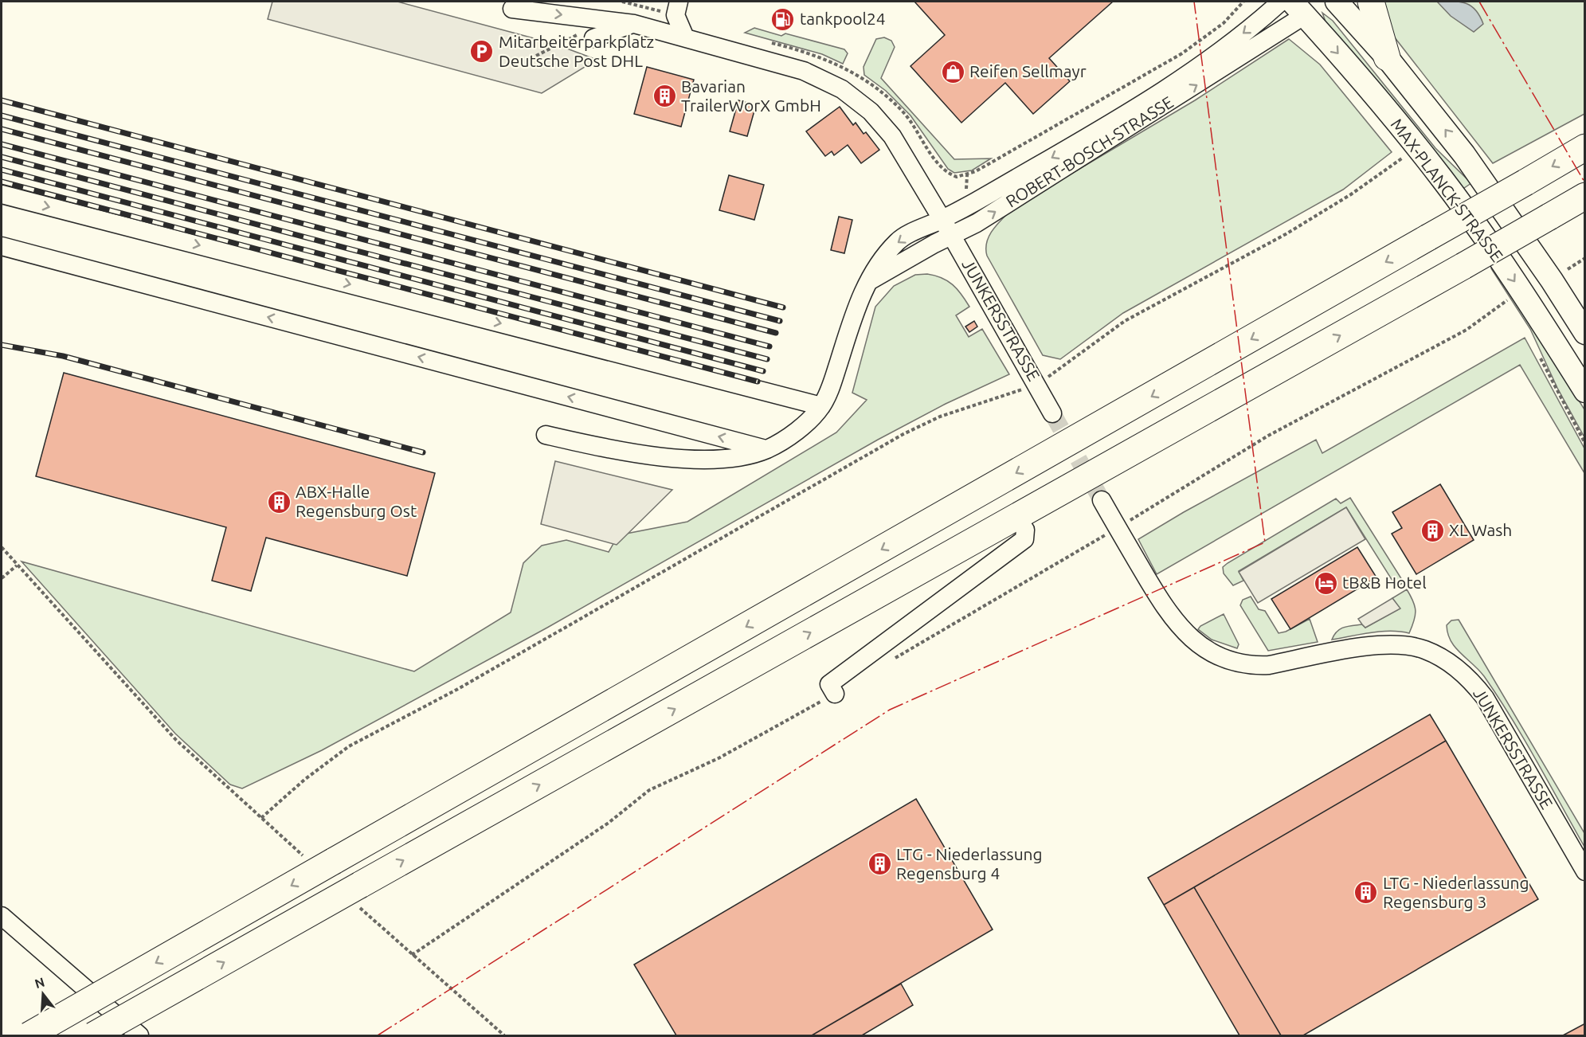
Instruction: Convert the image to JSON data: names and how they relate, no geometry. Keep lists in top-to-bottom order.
{
  "streets": {
    "main road": ["MAX-PLANCK-STRASSE"],
    "street": ["ROBERT-BOSCH-STRASSE", "JUNKERSSTRASSE"]
  },
  "crossings": [
    ["ROBERT-BOSCH-STRASSE", "MAX-PLANCK-STRASSE"],
    ["ROBERT-BOSCH-STRASSE", "JUNKERSSTRASSE"]
  ],
  "places": {
    "fuel station": ["tankpool24"],
    "parking": ["Mitarbeiterparkplatz Deutsche Post DHL"],
    "shop": ["Reifen Sellmayr"],
    "building": [
      "Bavarian TrailerWorX GmbH",
      "ABX-Halle Regensburg Ost",
      "XL Wash",
      "LTG - Niederlassung Regensburg 4",
      "LTG - Niederlassung Regensburg 3"
    ],
    "hotel": ["tB&B Hotel"]
  },
  "north": "top"
}
